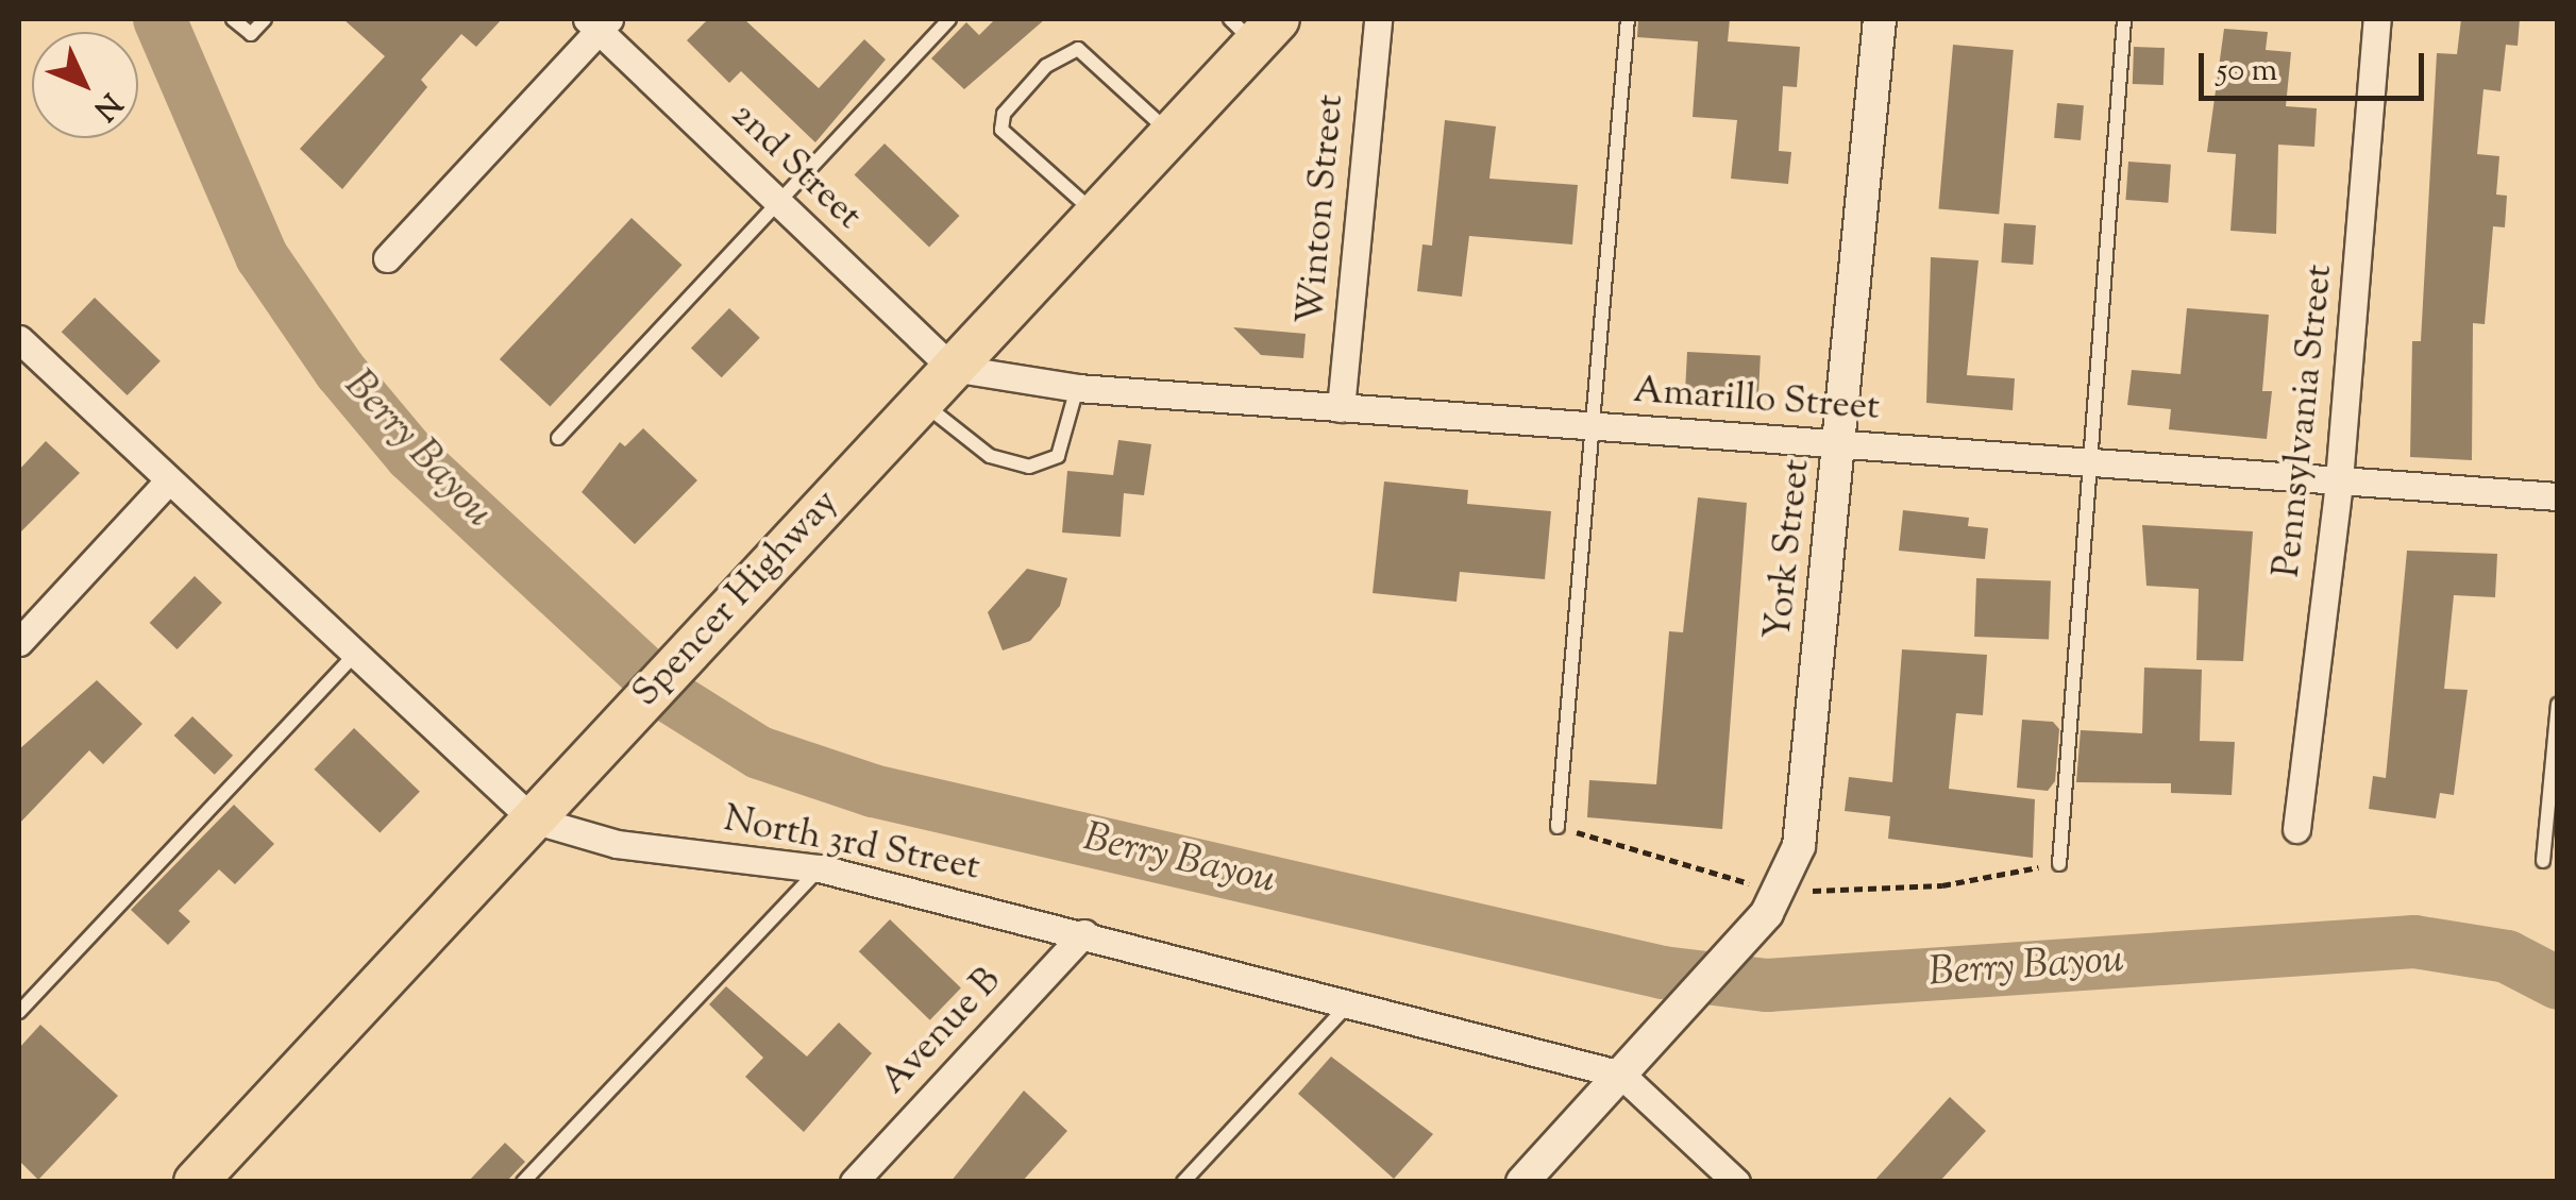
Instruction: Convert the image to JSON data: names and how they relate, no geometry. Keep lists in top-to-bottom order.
{
  "streets": {
    "main road": ["Spencer Highway"],
    "street": [
      "2nd Street",
      "Winton Street",
      "Amarillo Street",
      "Pennsylvania Street",
      "York Street",
      "North 3rd Street",
      "Avenue B"
    ]
  },
  "crossings": [
    ["2nd Street", "Amarillo Street"],
    ["2nd Street", "Spencer Highway"],
    ["Winton Street", "Amarillo Street"],
    ["Amarillo Street", "Pennsylvania Street"],
    ["Amarillo Street", "York Street"],
    ["Amarillo Street", "Spencer Highway"],
    ["York Street", "North 3rd Street"],
    ["Spencer Highway", "North 3rd Street"],
    ["North 3rd Street", "Avenue B"]
  ],
  "water": ["Berry Bayou"],
  "scale_bar": "50 m",
  "north": "bottom right"
}
